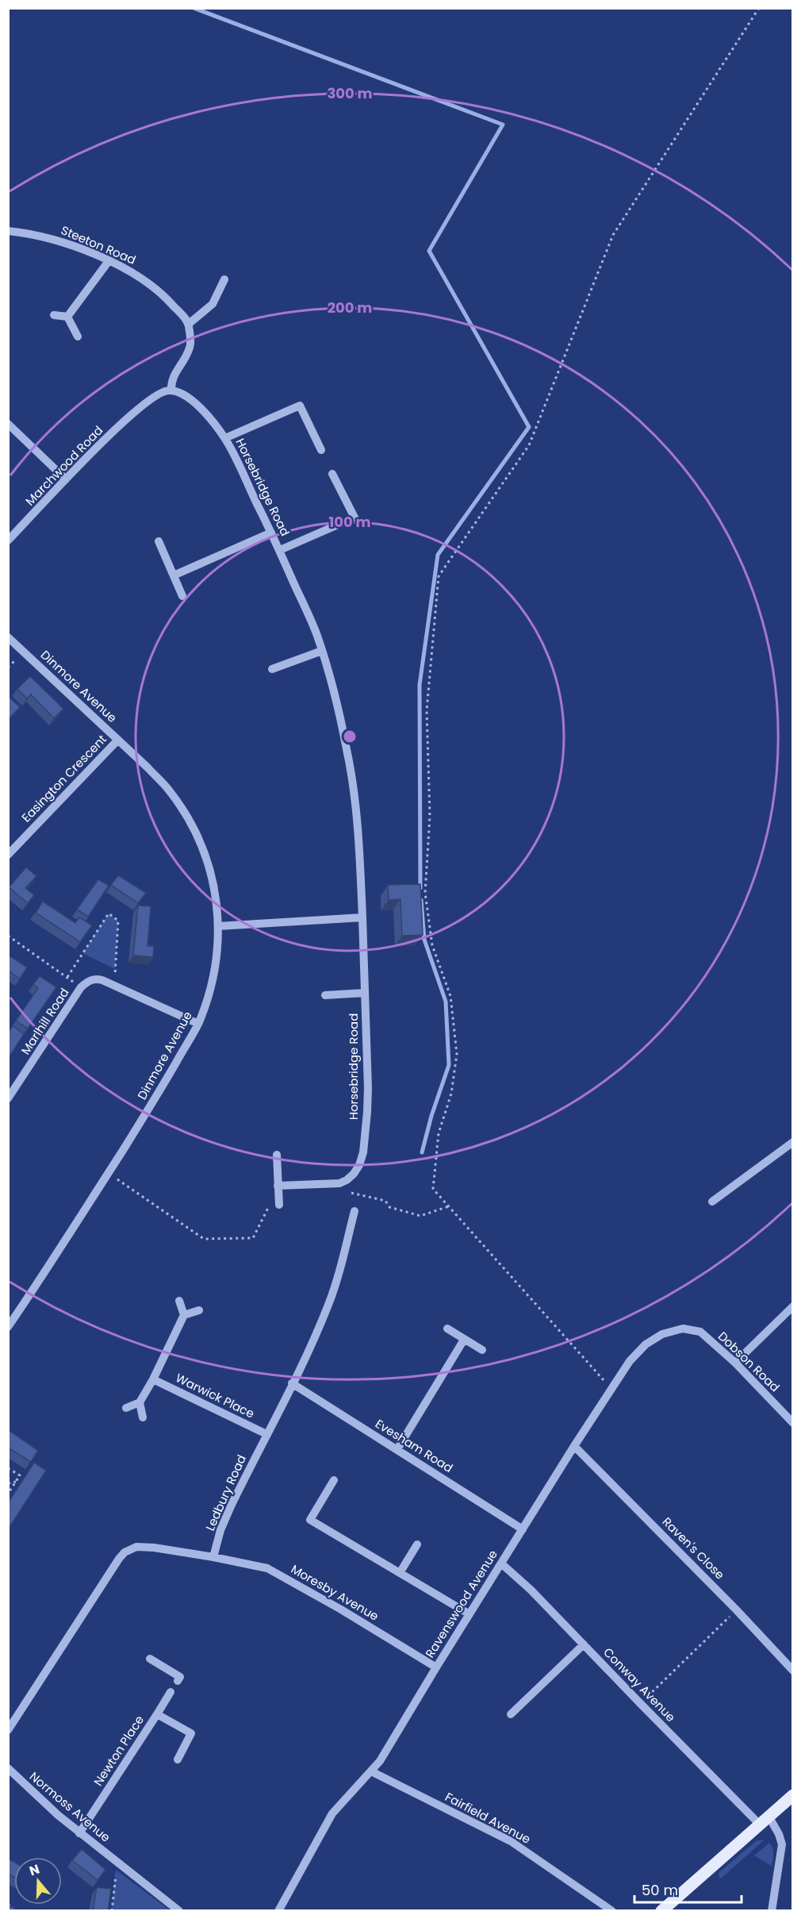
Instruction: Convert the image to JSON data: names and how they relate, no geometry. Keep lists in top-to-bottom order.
{
  "streets": {
    "street": [
      "Steeton Road",
      "Marchwood Road",
      "Horsebridge Road",
      "Dinmore Avenue",
      "Easington Crescent",
      "Marlhill Road",
      "Dobson Road",
      "Warwick Place",
      "Evesham Road",
      "Ledbury Road",
      "Raven's Close",
      "Moresby Avenue",
      "Ravenswood Avenue",
      "Conway Avenue",
      "Newton Place",
      "Normoss Avenue",
      "Fairfield Avenue"
    ]
  },
  "crossings": [
    ["Marchwood Road", "Horsebridge Road"],
    ["Dinmore Avenue", "Easington Crescent"],
    ["Dinmore Avenue", "Marlhill Road"],
    ["Dobson Road", "Ravenswood Avenue"],
    ["Warwick Place", "Ledbury Road"],
    ["Evesham Road", "Ledbury Road"],
    ["Evesham Road", "Ravenswood Avenue"],
    ["Ledbury Road", "Moresby Avenue"],
    ["Raven's Close", "Ravenswood Avenue"],
    ["Moresby Avenue", "Ravenswood Avenue"],
    ["Ravenswood Avenue", "Conway Avenue"],
    ["Ravenswood Avenue", "Fairfield Avenue"],
    ["Newton Place", "Normoss Avenue"]
  ],
  "scale_bar": "50 m",
  "north": "top",
  "rings": ["300 m", "200 m", "100 m"]
}
